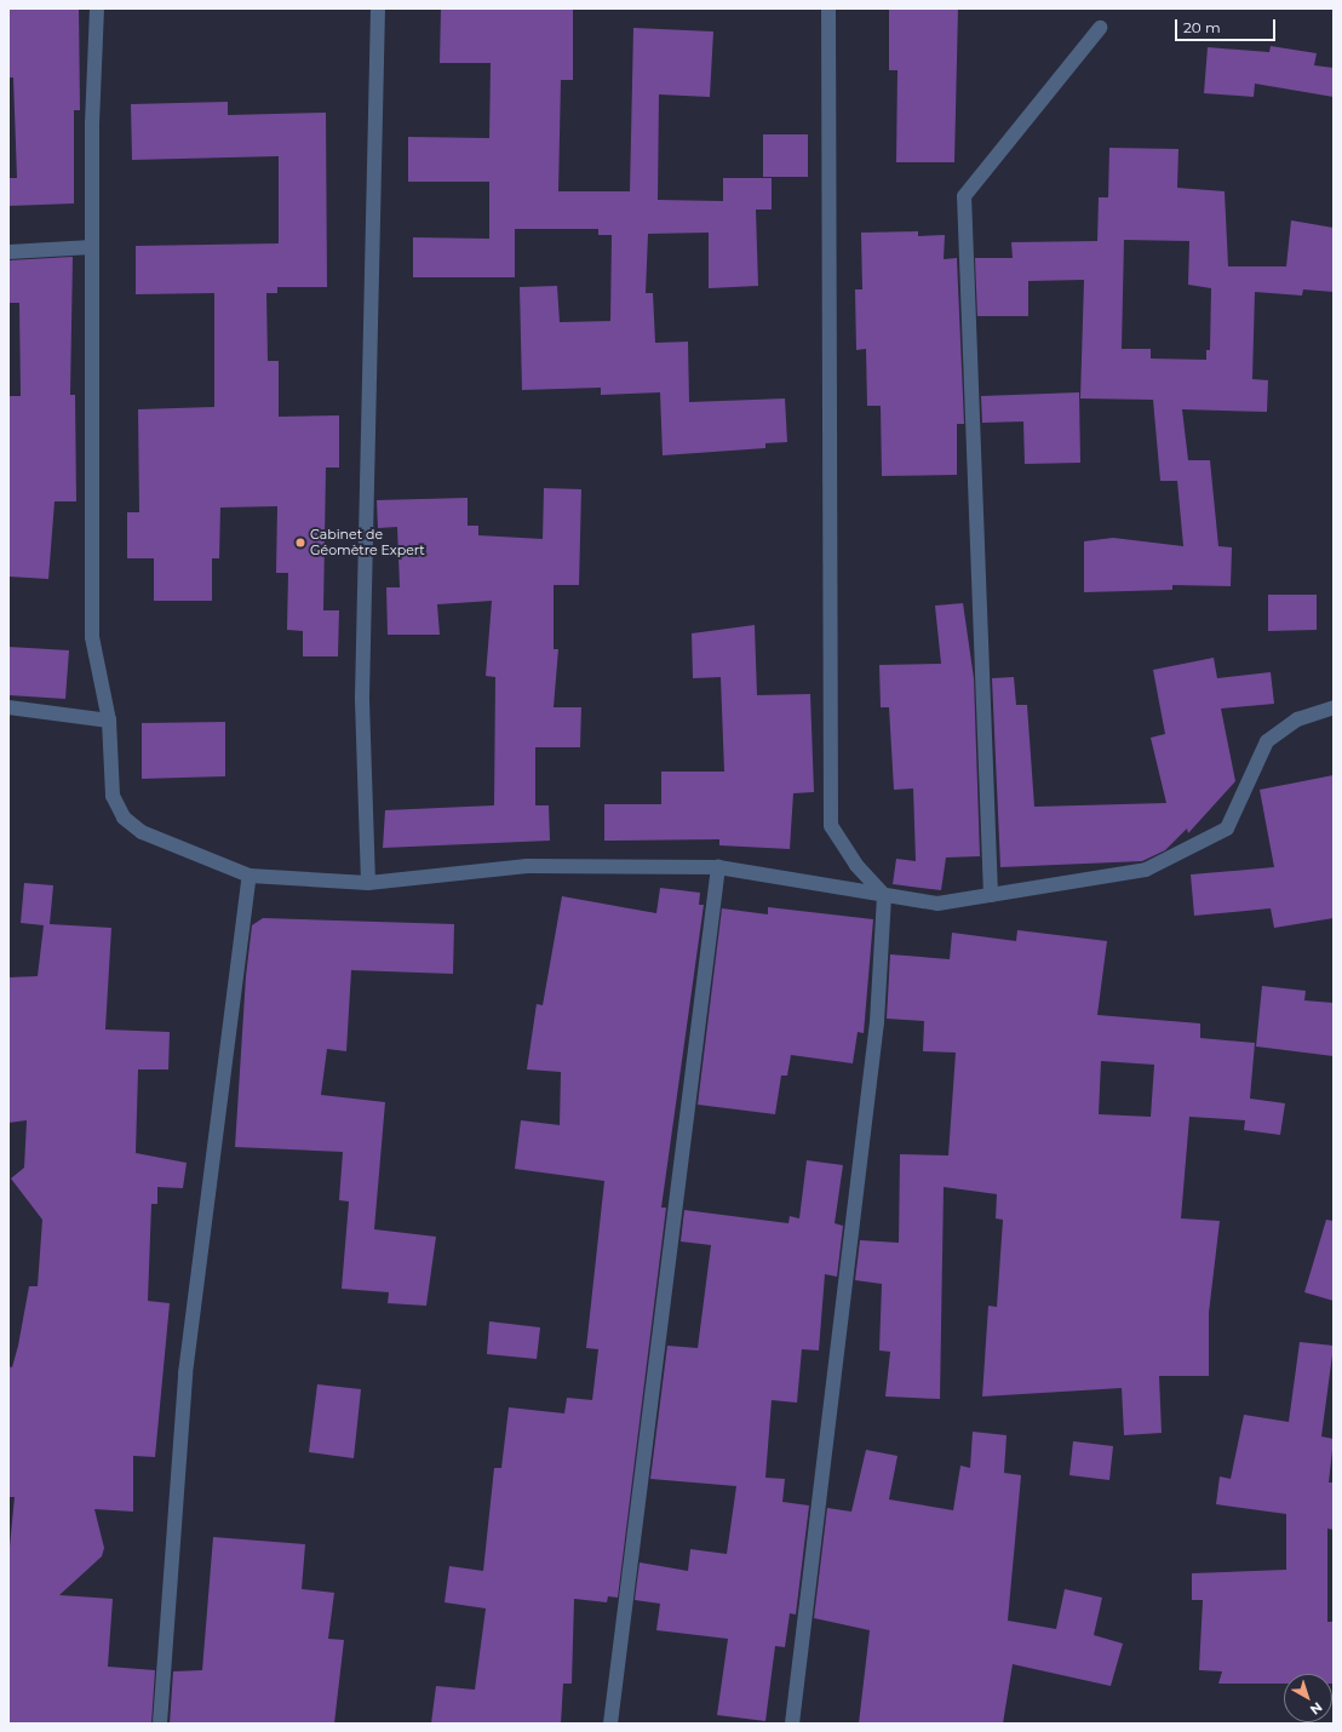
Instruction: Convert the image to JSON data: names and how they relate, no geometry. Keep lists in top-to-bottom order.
{
  "places": ["Cabinet de Géomètre Expert"],
  "scale_bar": "20 m",
  "north": "bottom right"
}
